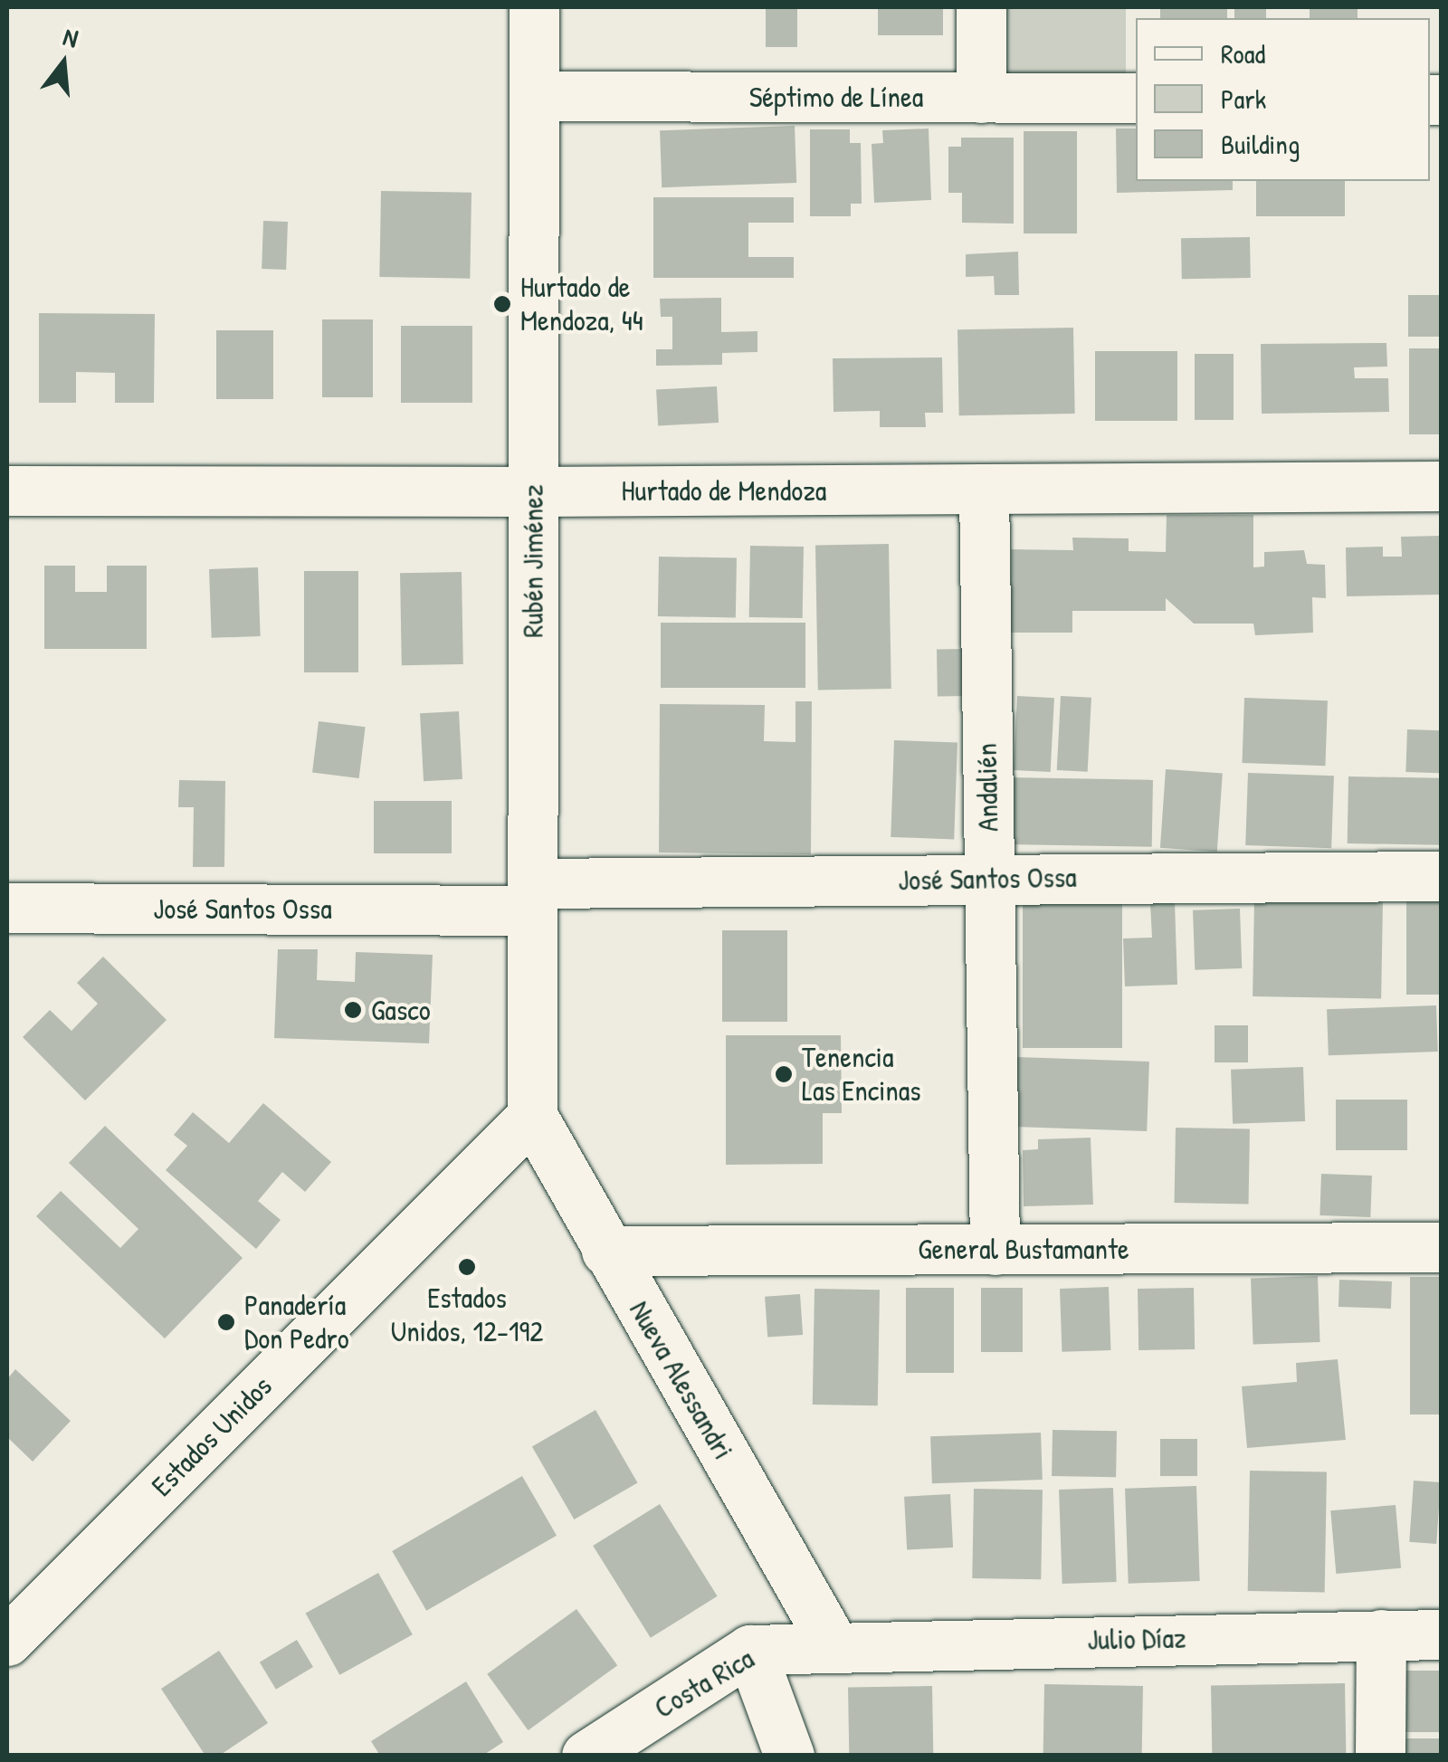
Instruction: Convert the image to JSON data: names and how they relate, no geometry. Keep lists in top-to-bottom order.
{
  "streets": {
    "street": [
      "Séptimo de Línea",
      "Hurtado de Mendoza",
      "Rubén Jiménez",
      "Andalién",
      "José Santos Ossa",
      "General Bustamante",
      "Nueva Alessandri",
      "Estados Unidos",
      "Julio Díaz",
      "Costa Rica"
    ]
  },
  "crossings": [
    ["Séptimo de Línea", "Rubén Jiménez"],
    ["Hurtado de Mendoza", "Rubén Jiménez"],
    ["Hurtado de Mendoza", "Andalién"],
    ["Rubén Jiménez", "José Santos Ossa"],
    ["Rubén Jiménez", "Nueva Alessandri"],
    ["Rubén Jiménez", "Estados Unidos"],
    ["Andalién", "José Santos Ossa"],
    ["Andalién", "General Bustamante"],
    ["General Bustamante", "Nueva Alessandri"],
    ["Nueva Alessandri", "Estados Unidos"],
    ["Nueva Alessandri", "Julio Díaz"],
    ["Nueva Alessandri", "Costa Rica"],
    ["Julio Díaz", "Costa Rica"]
  ],
  "places": [
    "Hurtado de Mendoza, 44",
    "Gasco",
    "Tenencia Las Encinas",
    "Estados Unidos, 12-192",
    "Panadería Don Pedro"
  ],
  "legend": ["Road", "Park", "Building"],
  "north": "top"
}
